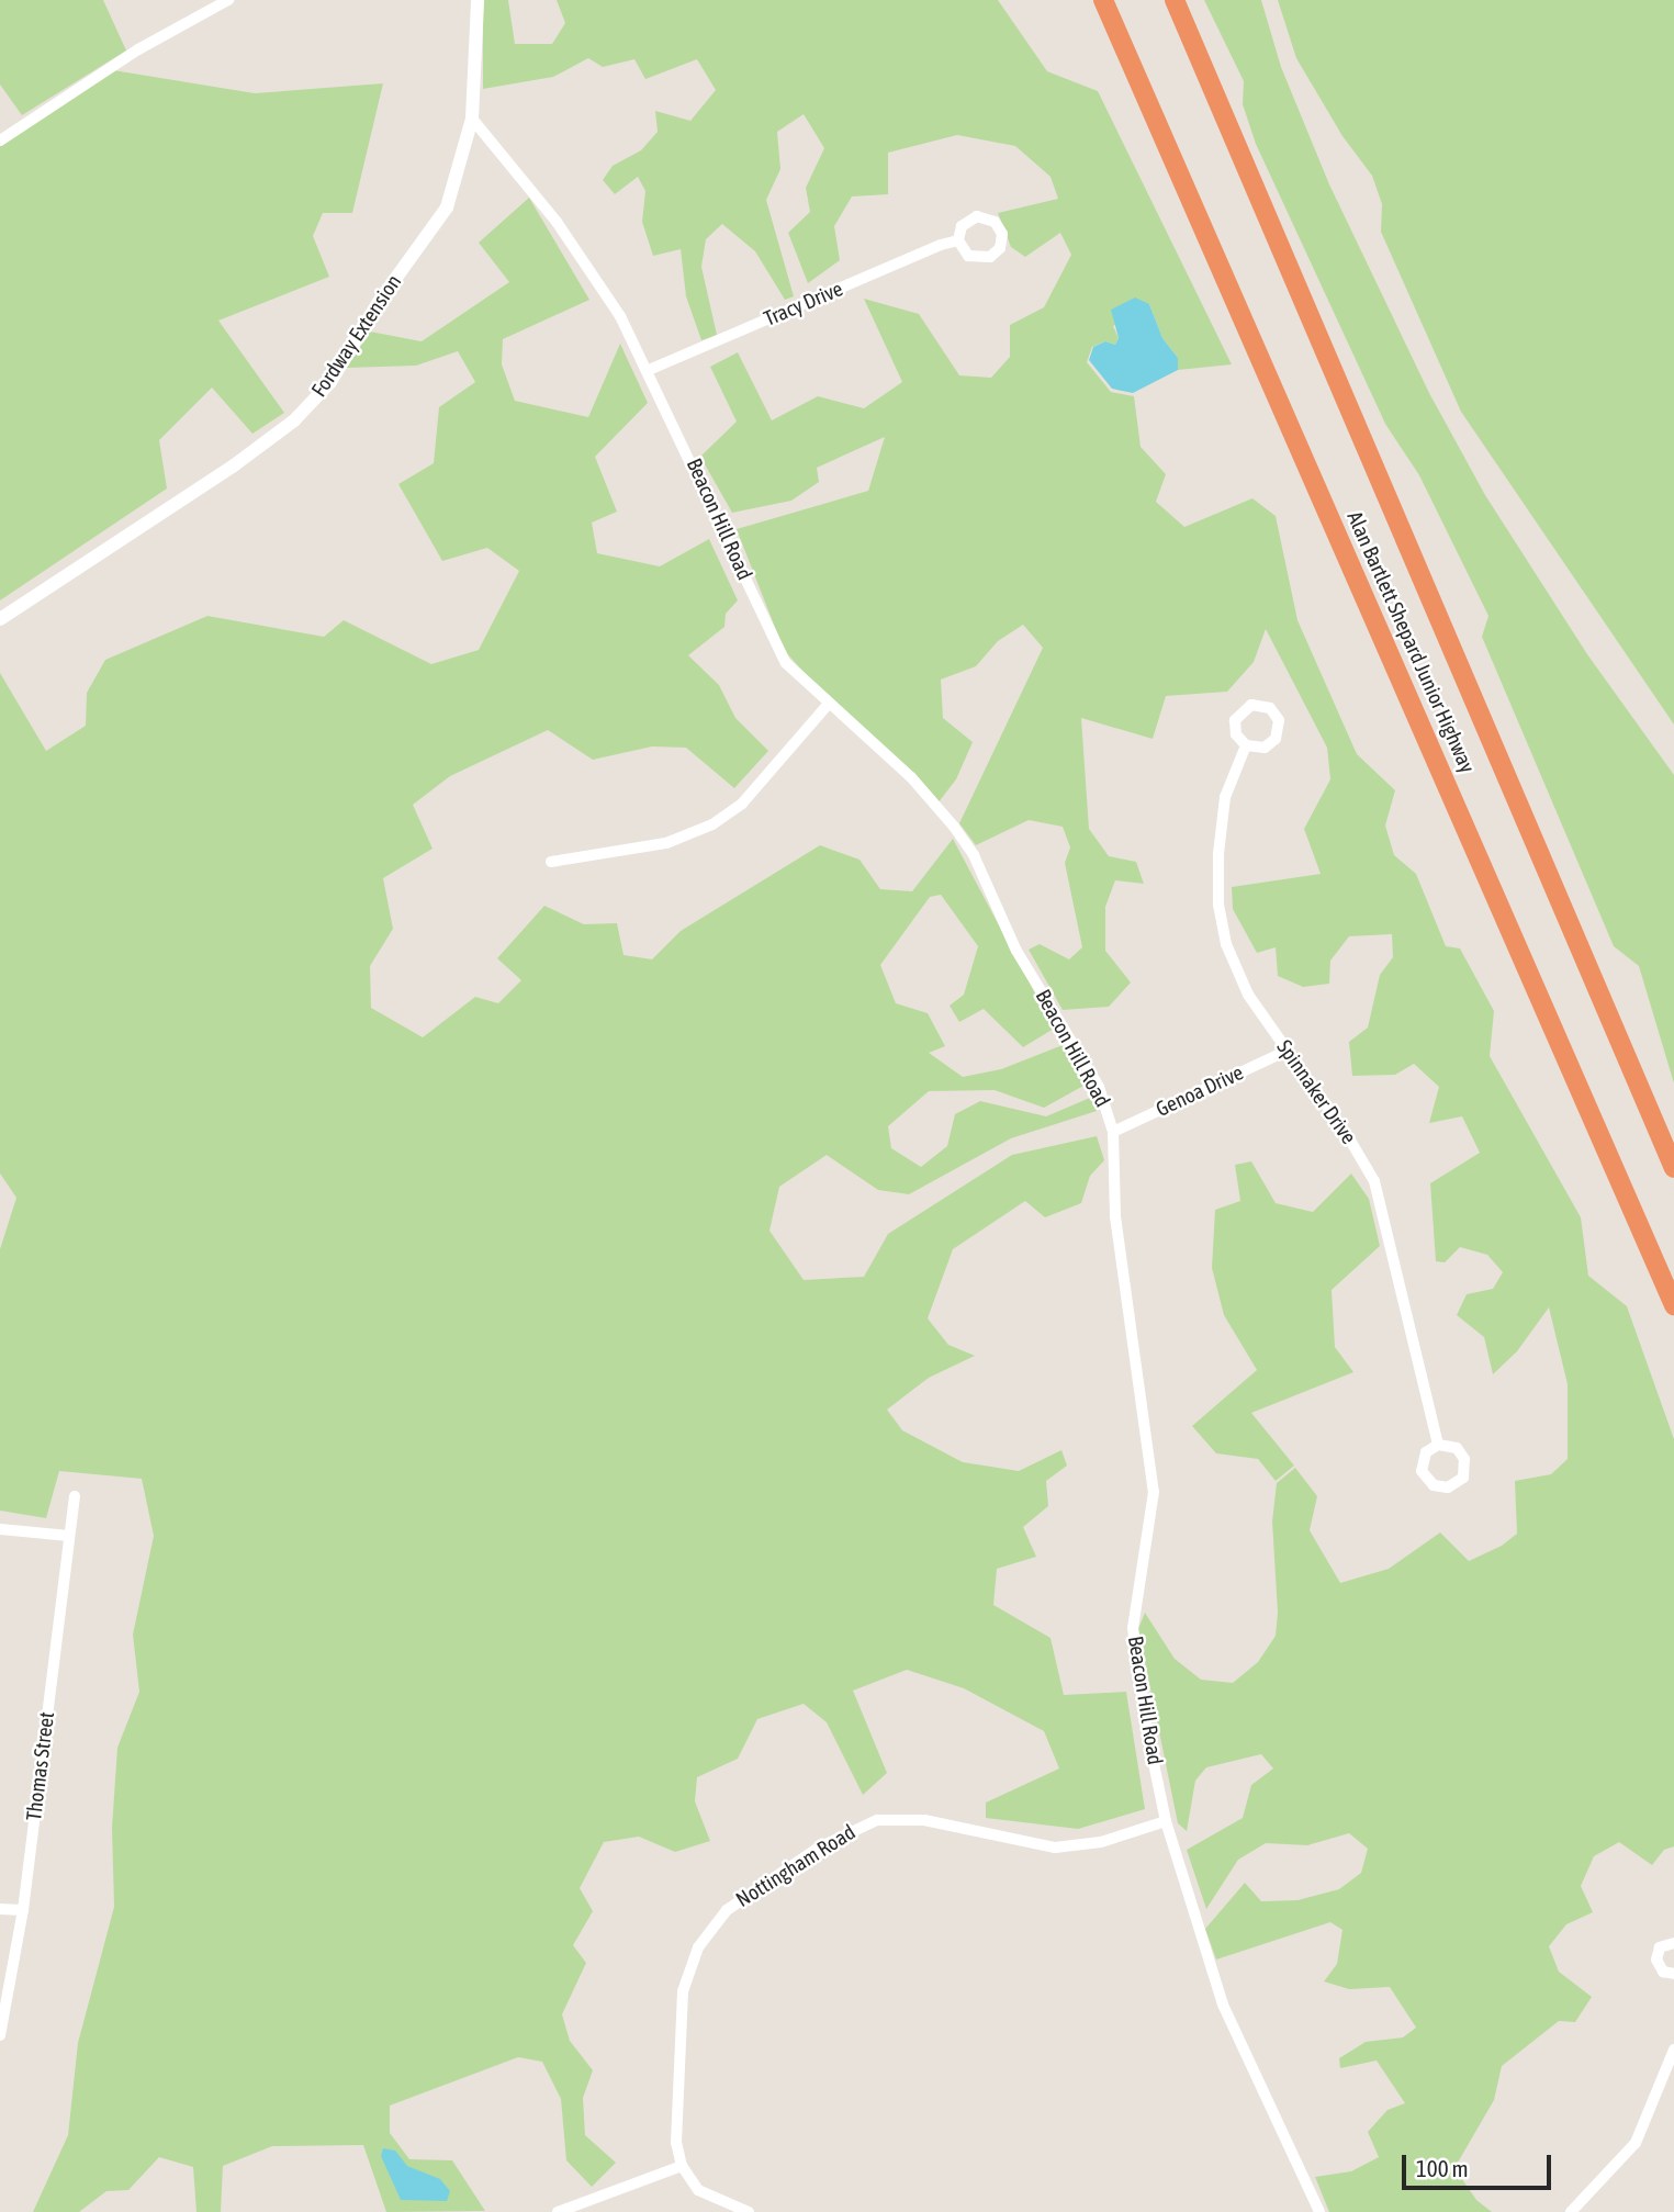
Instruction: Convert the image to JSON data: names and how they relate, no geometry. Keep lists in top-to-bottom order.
{
  "streets": {
    "highway": ["Alan Bartlett Shepard Junior Highway"],
    "street": [
      "Tracy Drive",
      "Fordway Extension",
      "Beacon Hill Road",
      "Genoa Drive",
      "Spinnaker Drive",
      "Thomas Street",
      "Nottingham Road"
    ]
  },
  "crossings": [
    ["Tracy Drive", "Beacon Hill Road"],
    ["Fordway Extension", "Beacon Hill Road"],
    ["Beacon Hill Road", "Genoa Drive"],
    ["Beacon Hill Road", "Nottingham Road"],
    ["Genoa Drive", "Spinnaker Drive"]
  ],
  "scale_bar": "100 m"
}
